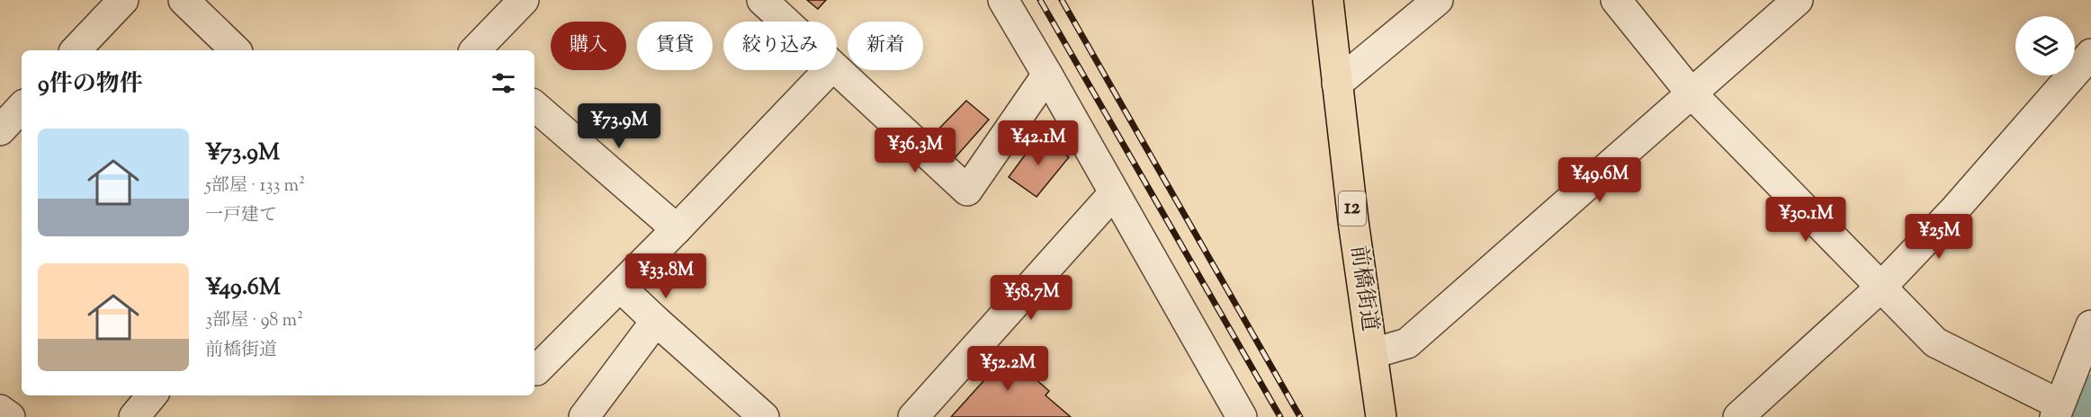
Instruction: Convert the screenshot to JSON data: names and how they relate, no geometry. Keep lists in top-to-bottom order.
{
  "streets": {
    "main road": ["12", "前橋街道"]
  },
  "page": {
    "chip": [
      "購入",
      "賃貸",
      "絞り込み",
      "新着"
    ],
    "heading": "9件の物件",
    "price": [
      "¥73.9M",
      "¥42.1M",
      "¥36.3M",
      "¥49.6M",
      "¥30.1M",
      "¥25M",
      "¥33.8M",
      "¥58.7M",
      "¥52.2M"
    ],
    "list": [
      {
        "name": "¥73.9M",
        "note": "5部屋 · 133 m² · 一戸建て"
      },
      {
        "name": "¥49.6M",
        "note": "3部屋 · 98 m² · 前橋街道"
      }
    ]
  }
}
